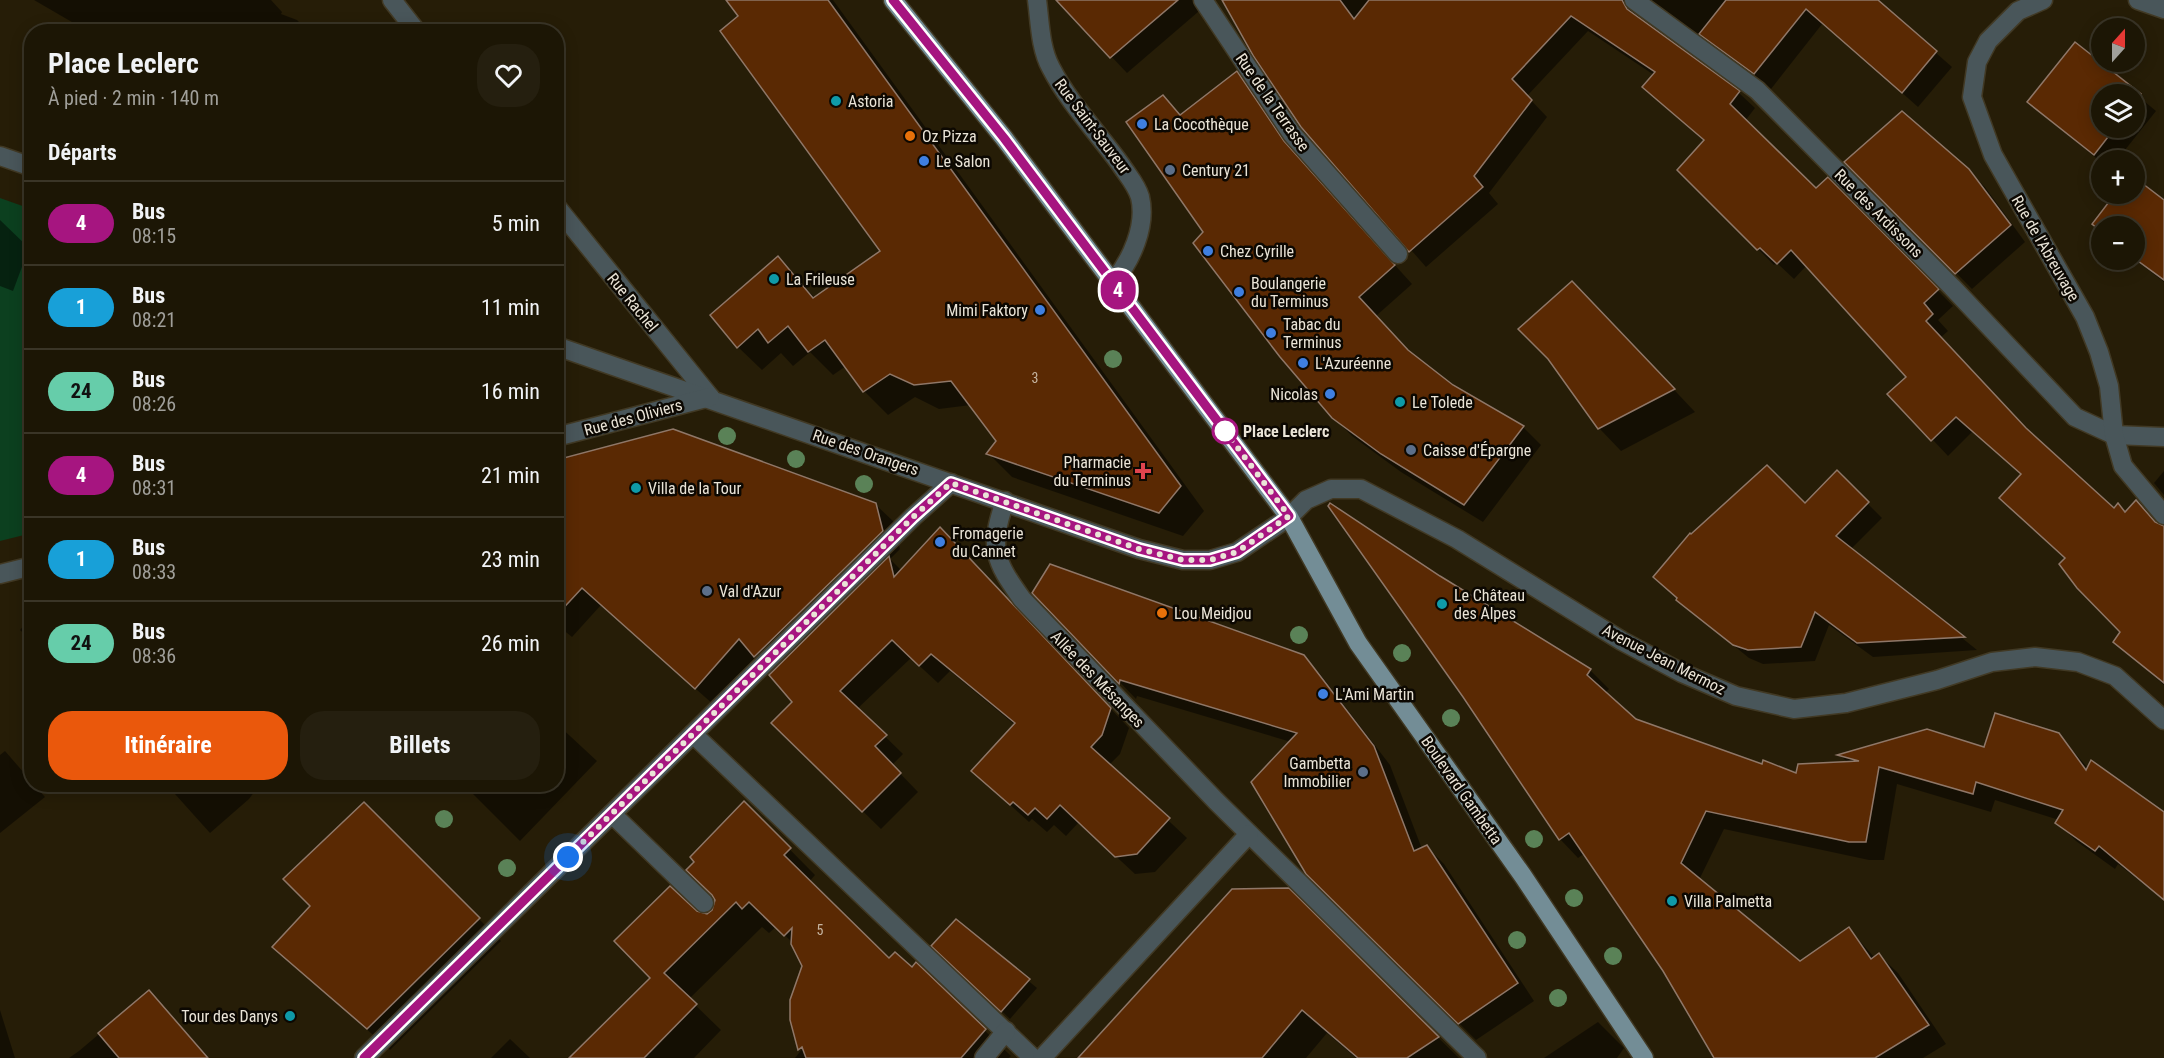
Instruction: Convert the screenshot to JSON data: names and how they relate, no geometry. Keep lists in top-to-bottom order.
{
  "streets": {
    "main road": ["Boulevard Gambetta"],
    "street": [
      "Rue de la Terrasse",
      "Rue Saint-Sauveur",
      "Rue des Ardissons",
      "Rue de l'Abreuvage",
      "Rue Rachel",
      "Rue des Oliviers",
      "Rue des Orangers",
      "Avenue Jean Mermoz",
      "Allée des Mésanges"
    ]
  },
  "crossings": [
    ["Rue Saint-Sauveur", "Boulevard Gambetta"],
    ["Rue des Ardissons", "Rue de l'Abreuvage"],
    ["Rue Rachel", "Rue des Oliviers"],
    ["Rue Rachel", "Rue des Orangers"],
    ["Rue des Oliviers", "Rue des Orangers"],
    ["Rue des Orangers", "Avenue Jean Mermoz"],
    ["Rue des Orangers", "Allée des Mésanges"],
    ["Rue des Orangers", "Boulevard Gambetta"],
    ["Avenue Jean Mermoz", "Boulevard Gambetta"]
  ],
  "places": {
    "other": [
      "Astoria",
      "La Cocothèque",
      "Oz Pizza",
      "Le Salon",
      "Century 21",
      "Chez Cyrille",
      "La Frileuse",
      "Boulangerie du Terminus",
      "Mimi Faktory",
      "Tabac du Terminus",
      "L'Azuréenne",
      "Nicolas",
      "Le Tolede",
      "Place Leclerc",
      "Caisse d'Épargne",
      "Villa de la Tour",
      "Fromagerie du Cannet",
      "Val d'Azur",
      "Le Château des Alpes",
      "Lou Meidjou",
      "L'Ami Martin",
      "Gambetta Immobilier",
      "Villa Palmetta",
      "Tour des Danys"
    ],
    "health": ["Pharmacie du Terminus"]
  },
  "lines": ["bus line 4"],
  "house_numbers": ["3", "5"],
  "north": "top",
  "page": {
    "on_map": "4",
    "map_buttons": ["+", "−"],
    "heading": [
      ["Place Leclerc", "À pied · 2 min · 140 m"],
      "Départs"
    ],
    "list": [
      {
        "mark": "4",
        "name": "Bus",
        "note": "08:15",
        "value": "5 min"
      },
      {
        "mark": "1",
        "name": "Bus",
        "note": "08:21",
        "value": "11 min"
      },
      {
        "mark": "24",
        "name": "Bus",
        "note": "08:26",
        "value": "16 min"
      },
      {
        "mark": "4",
        "name": "Bus",
        "note": "08:31",
        "value": "21 min"
      },
      {
        "mark": "1",
        "name": "Bus",
        "note": "08:33",
        "value": "23 min"
      },
      {
        "mark": "24",
        "name": "Bus",
        "note": "08:36",
        "value": "26 min"
      }
    ],
    "buttons": ["Itinéraire", "Billets"]
  }
}
